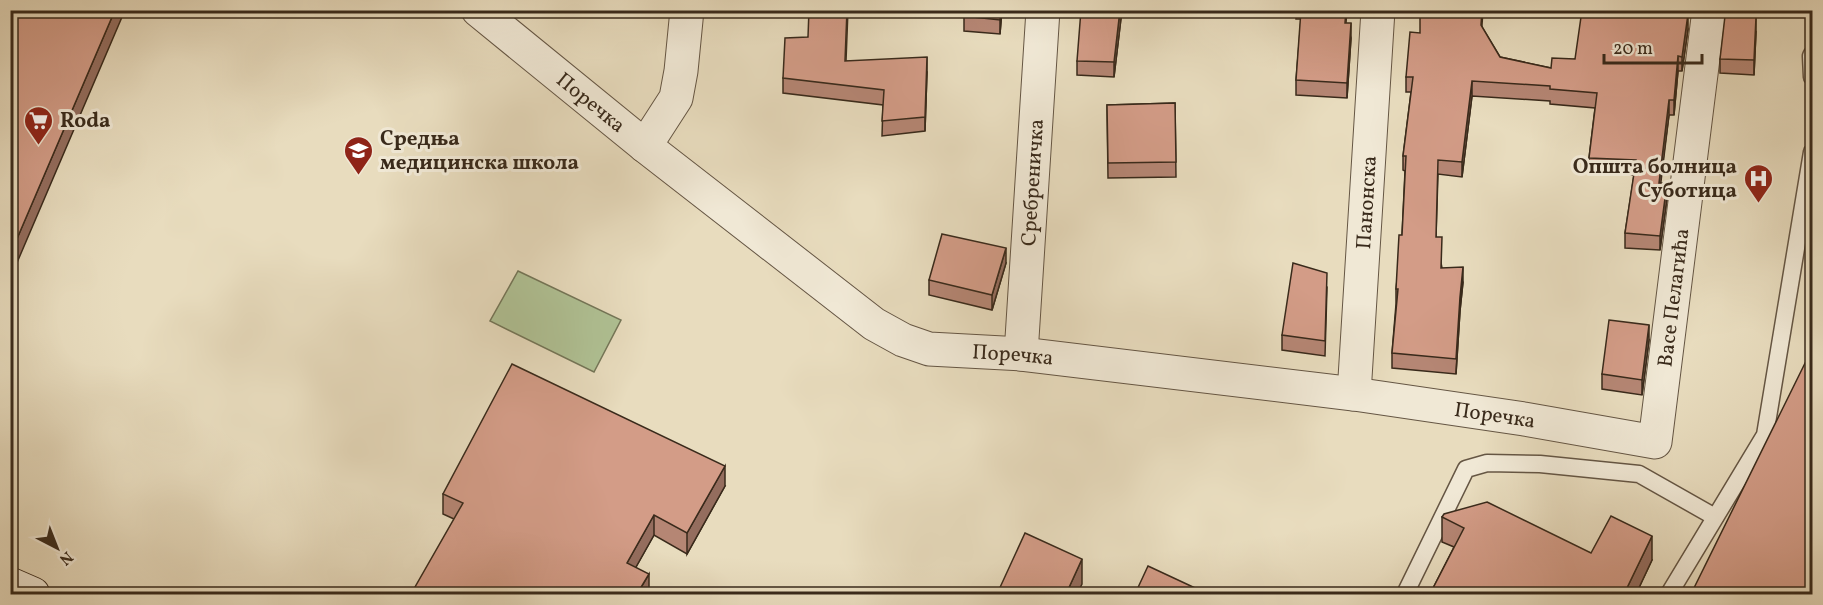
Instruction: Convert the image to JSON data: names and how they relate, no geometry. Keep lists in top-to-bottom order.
{
  "streets": {
    "street": [
      "Поречка",
      "Сребреничка",
      "Панонска",
      "Васе Пелагића"
    ]
  },
  "crossings": [
    ["Поречка", "Сребреничка"],
    ["Поречка", "Панонска"],
    ["Поречка", "Васе Пелагића"]
  ],
  "places": {
    "supermarket": ["Roda"],
    "school or university": ["Средња медицинска школа"],
    "hospital": ["Општа болница Суботица"]
  },
  "scale_bar": "20 m",
  "north": "bottom right"
}
